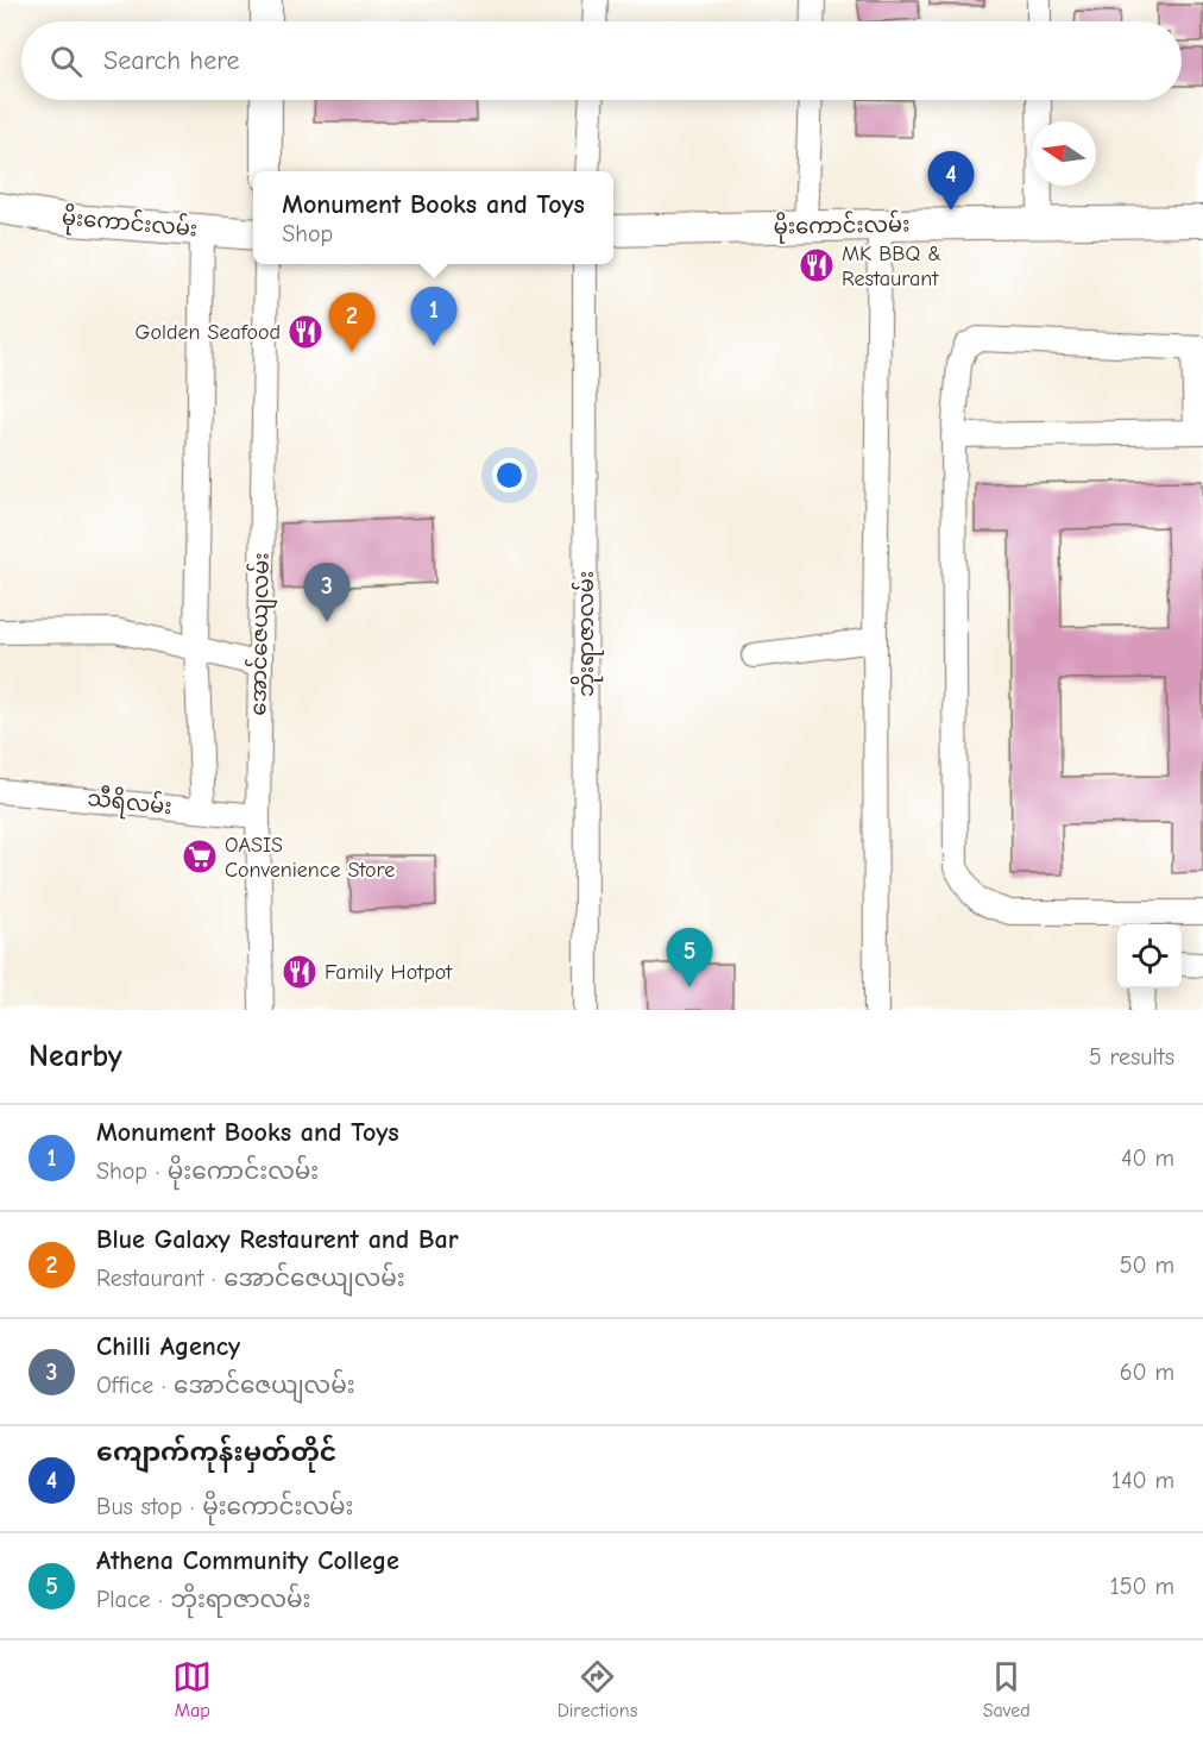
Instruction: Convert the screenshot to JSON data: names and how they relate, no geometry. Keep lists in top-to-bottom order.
{
  "streets": {
    "main road": ["မိုးကောင်းလမ်း"],
    "street": ["အောင်ဇေယျလမ်း", "ဘိုးရာဇာလမ်း", "သီရိလမ်း"]
  },
  "crossings": [
    ["အောင်ဇေယျလမ်း", "သီရိလမ်း"]
  ],
  "places": {
    "restaurant": ["MK BBQ & Restaurant", "Golden Seafood", "Family Hotpot"],
    "supermarket": ["OASIS Convenience Store"]
  },
  "north": "left",
  "page": {
    "search": "Search here",
    "pins": [
      "4",
      "1",
      "2",
      "3",
      "5"
    ],
    "popup": ["Monument Books and Toys", "Shop"],
    "heading": ["Nearby", "5 results"],
    "list": [
      {
        "mark": "1",
        "name": "Monument Books and Toys",
        "note": "Shop · မိုးကောင်းလမ်း",
        "value": "40 m"
      },
      {
        "mark": "2",
        "name": "Blue Galaxy Restaurent and Bar",
        "note": "Restaurant · အောင်ဇေယျလမ်း",
        "value": "50 m"
      },
      {
        "mark": "3",
        "name": "Chilli Agency",
        "note": "Office · အောင်ဇေယျလမ်း",
        "value": "60 m"
      },
      {
        "mark": "4",
        "name": "ကျောက်ကုန်းမှတ်တိုင်",
        "note": "Bus stop · မိုးကောင်းလမ်း",
        "value": "140 m"
      },
      {
        "mark": "5",
        "name": "Athena Community College",
        "note": "Place · ဘိုးရာဇာလမ်း",
        "value": "150 m"
      }
    ],
    "nav": ["Map", "Directions", "Saved"]
  }
}
